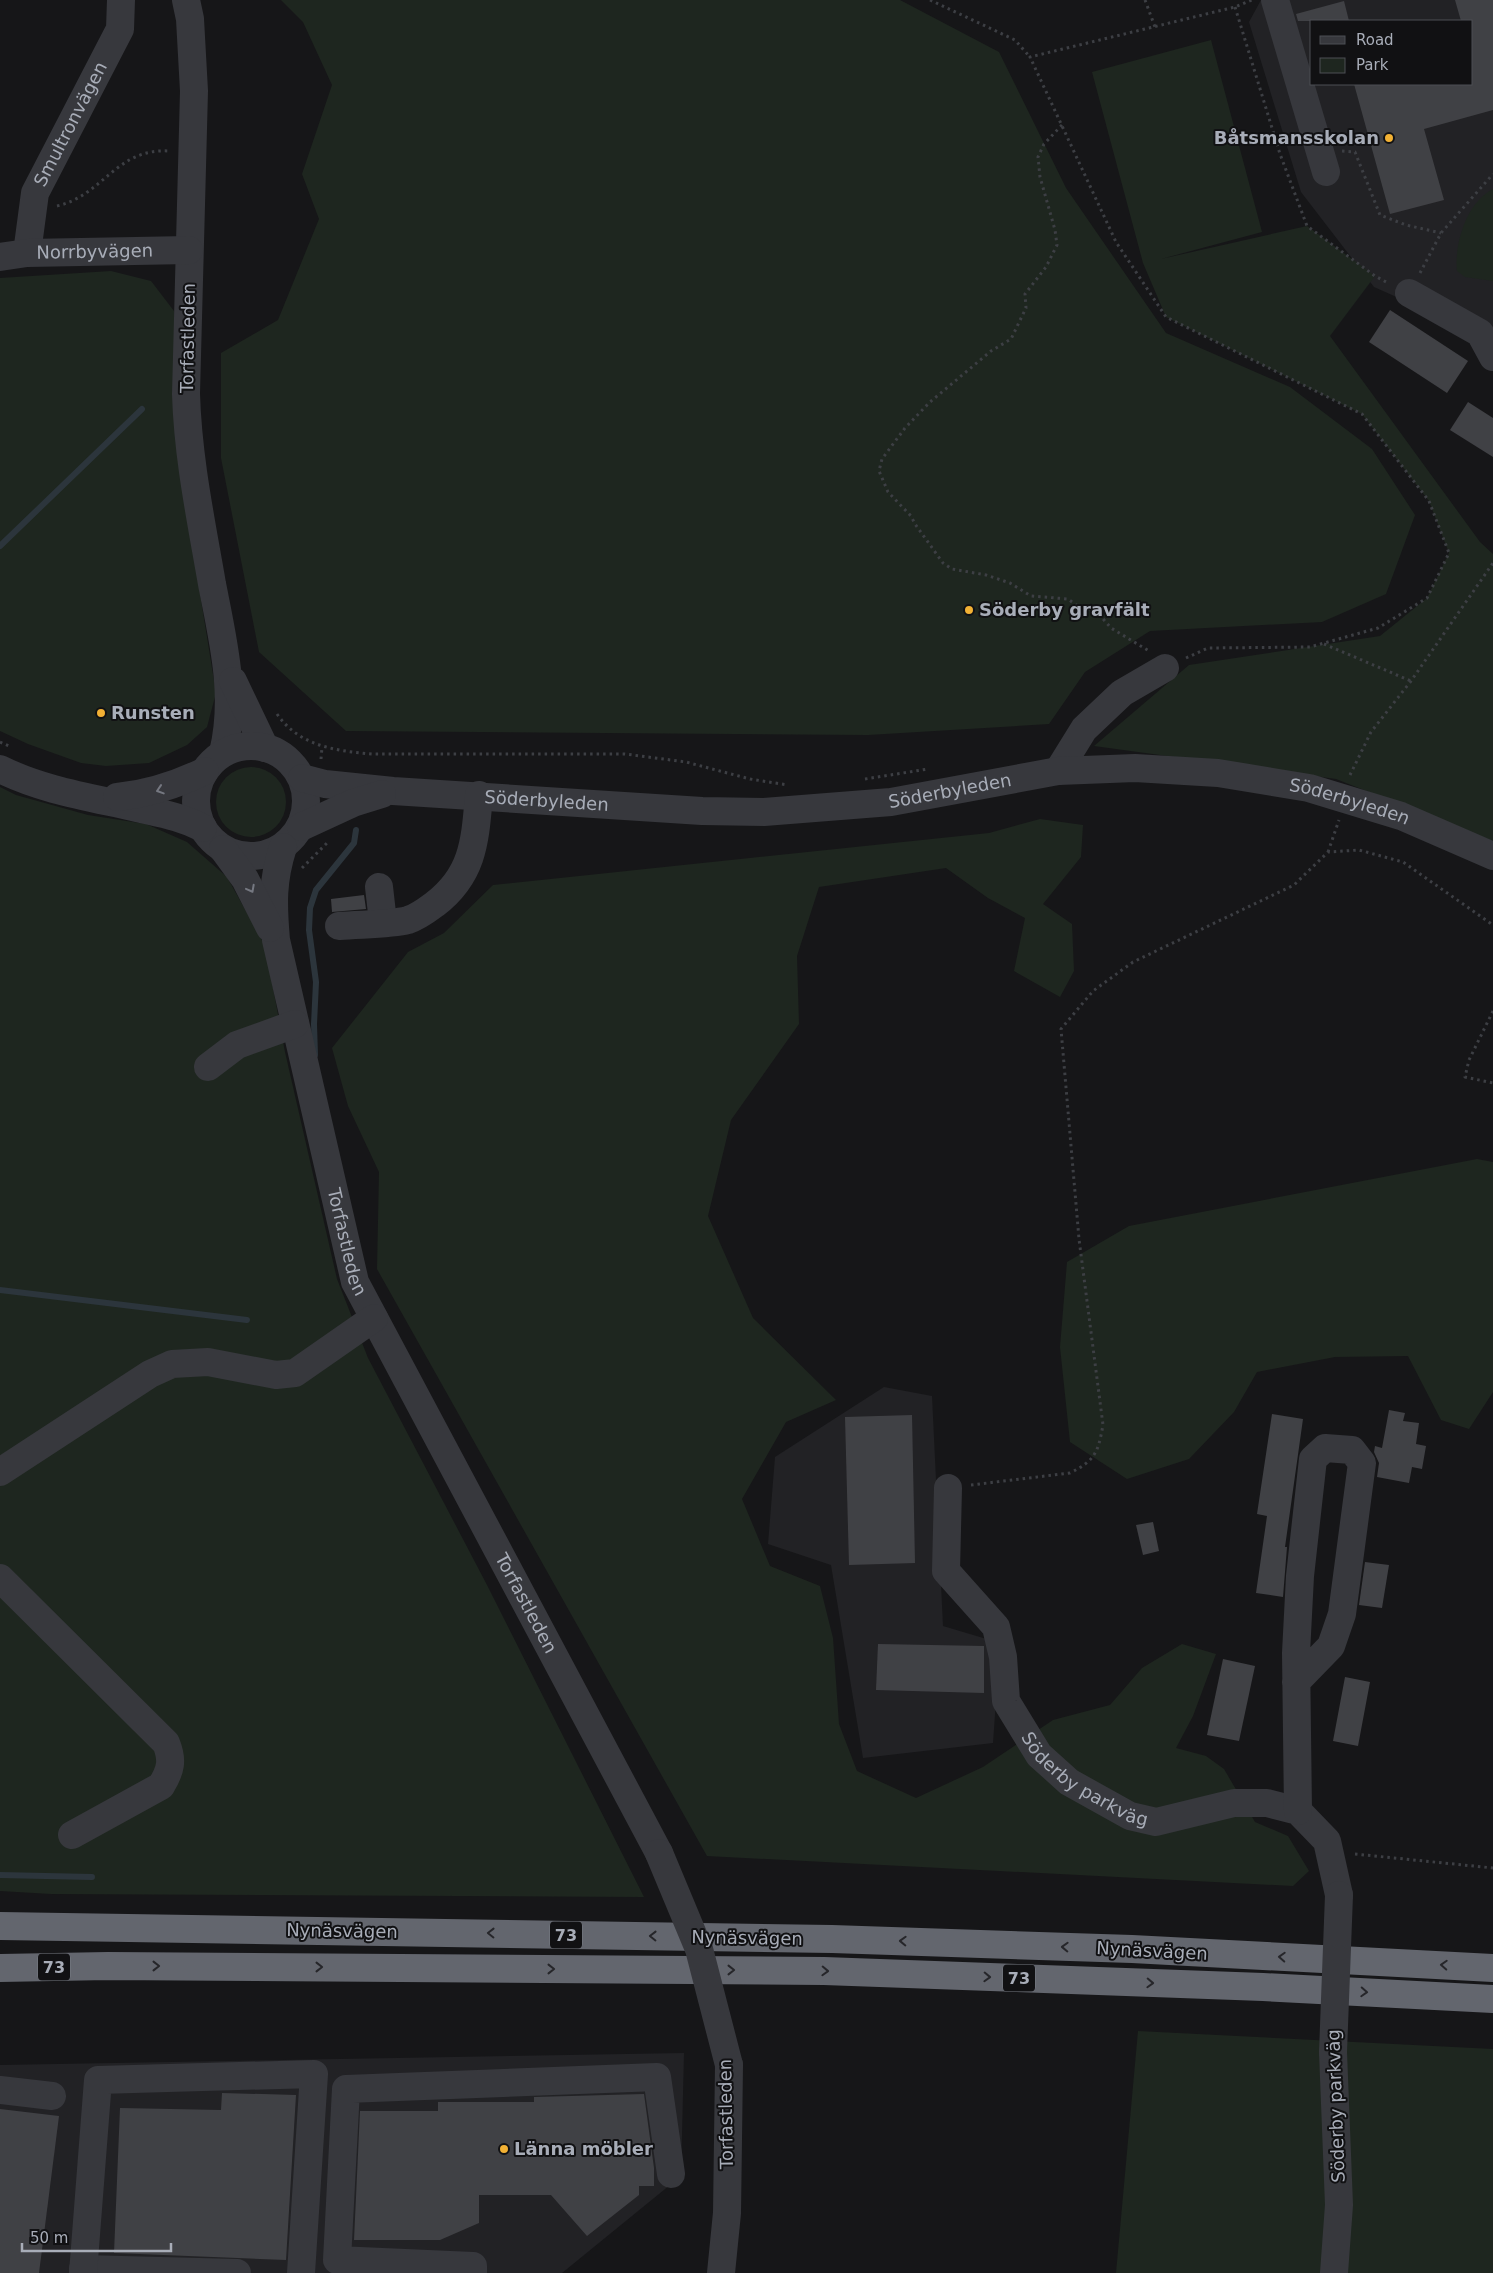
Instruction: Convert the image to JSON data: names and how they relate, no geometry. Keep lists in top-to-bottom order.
{
  "streets": {
    "highway": ["Nynäsvägen", "73"],
    "street": [
      "Smultronvägen",
      "Norrbyvägen",
      "Torfastleden",
      "Söderbyleden",
      "Söderby parkväg"
    ]
  },
  "crossings": [
    ["Smultronvägen", "Norrbyvägen"],
    ["Norrbyvägen", "Torfastleden"],
    ["Torfastleden", "Söderbyleden"]
  ],
  "places": [
    "Båtsmansskolan",
    "Söderby gravfält",
    "Runsten",
    "Länna möbler"
  ],
  "legend": ["Road", "Park"],
  "scale_bar": "50 m"
}
